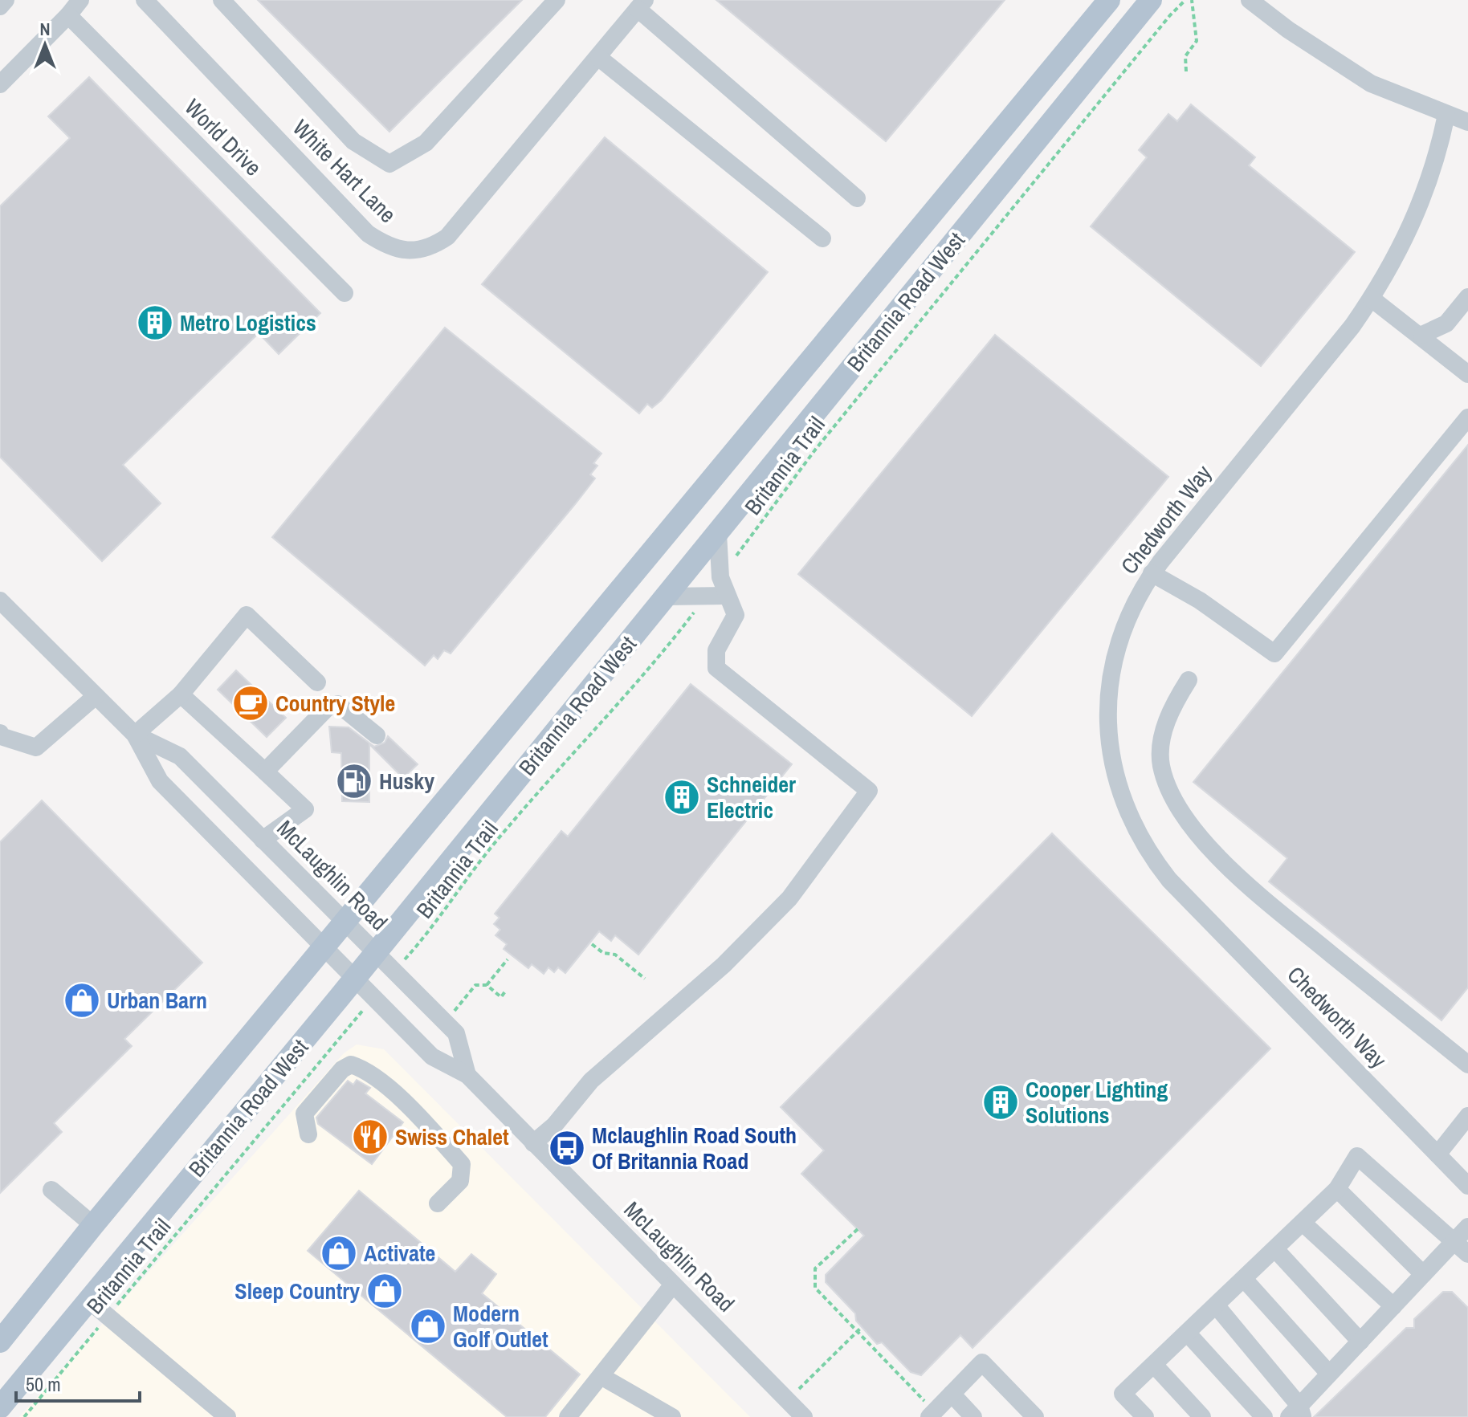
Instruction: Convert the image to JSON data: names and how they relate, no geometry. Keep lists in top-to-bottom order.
{
  "streets": {
    "main road": ["Britannia Road West"],
    "street": [
      "World Drive",
      "White Hart Lane",
      "Chedworth Way",
      "McLaughlin Road"
    ],
    "path": ["Britannia Trail"]
  },
  "crossings": [
    ["Britannia Road West", "McLaughlin Road"]
  ],
  "places": {
    "building": ["Metro Logistics", "Schneider Electric", "Cooper Lighting Solutions"],
    "cafe": ["Country Style"],
    "fuel station": ["Husky"],
    "shop": [
      "Urban Barn",
      "Activate",
      "Sleep Country",
      "Modern Golf Outlet"
    ],
    "restaurant": ["Swiss Chalet"],
    "bus stop": ["Mclaughlin Road South Of Britannia Road"]
  },
  "scale_bar": "50 m",
  "north": "top"
}
